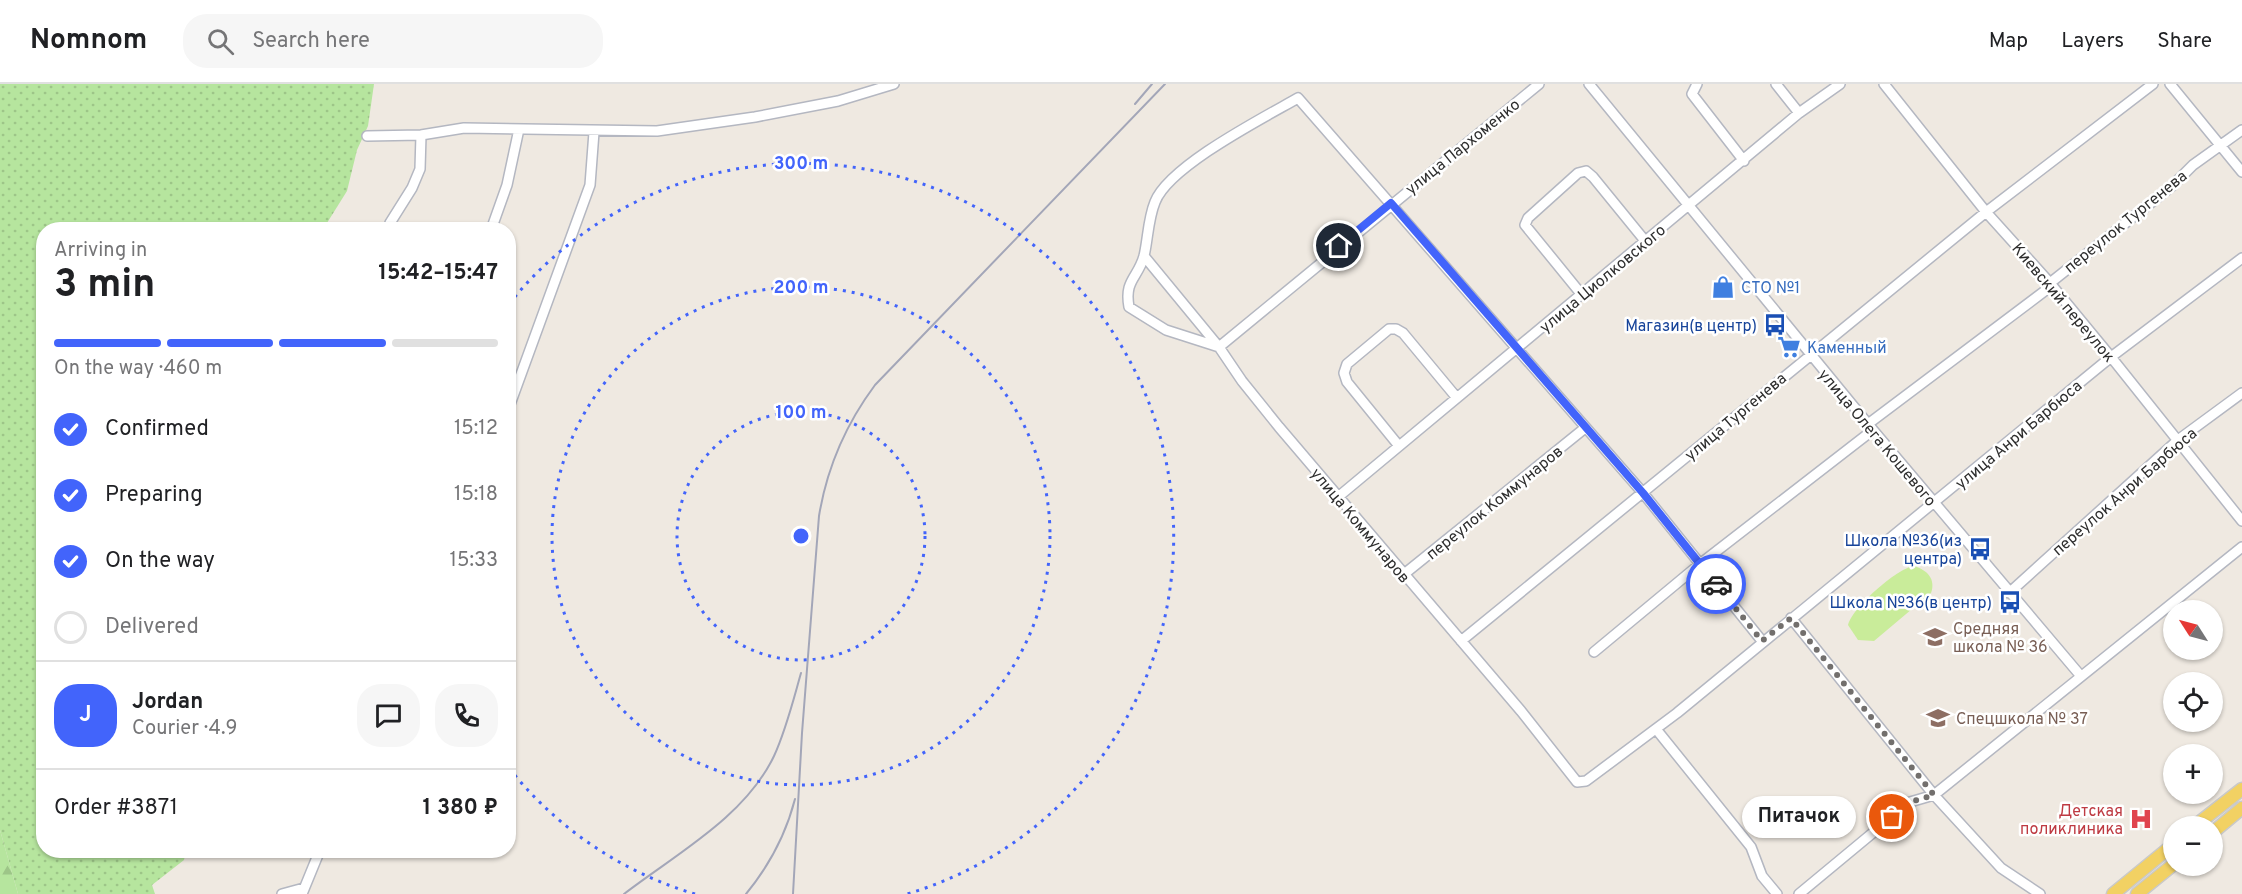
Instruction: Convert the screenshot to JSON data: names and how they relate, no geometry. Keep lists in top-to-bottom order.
{
  "streets": {
    "street": [
      "улица Пархоменко",
      "переулок Тургенева",
      "улица Циолковского",
      "Киевский переулок",
      "улица Тургенева",
      "улица Анри Барбюса",
      "улица Олега Кошевого",
      "переулок Анри Барбюса",
      "переулок Коммунаров",
      "улица Коммунаров"
    ]
  },
  "crossings": [
    ["улица Пархоменко", "улица Коммунаров"],
    ["переулок Тургенева", "Киевский переулок"],
    ["переулок Тургенева", "улица Олега Кошевого"],
    ["улица Циолковского", "улица Олега Кошевого"],
    ["улица Циолковского", "улица Коммунаров"],
    ["Киевский переулок", "улица Тургенева"],
    ["Киевский переулок", "улица Анри Барбюса"],
    ["Киевский переулок", "переулок Анри Барбюса"],
    ["улица Тургенева", "улица Олега Кошевого"],
    ["улица Тургенева", "улица Коммунаров"],
    ["улица Анри Барбюса", "улица Олега Кошевого"],
    ["улица Анри Барбюса", "улица Коммунаров"],
    ["улица Олега Кошевого", "переулок Анри Барбюса"],
    ["переулок Коммунаров", "улица Коммунаров"]
  ],
  "places": {
    "shop": ["СТО №1"],
    "bus stop": ["Магазин(в центр)", "Школа №36(из центра)", "Школа №36(в центр)"],
    "supermarket": ["Каменный"],
    "school or university": ["Средняя школа № 36", "Спецшкола № 37"],
    "other": ["Питачок"],
    "hospital": ["Детская поликлиника"]
  },
  "north": "top left",
  "page": {
    "header": "Nomnom",
    "search": "Search here",
    "nav": ["Map", "Layers", "Share"],
    "heading": ["3 min", "Arriving in", "15:42–15:47"],
    "panel": [
      "Jordan",
      "Courier · 4.9",
      "Order #3871",
      "1 380 ₽"
    ],
    "bar": "On the way · 460 m",
    "list": [
      ["Confirmed", "15:12"],
      ["Preparing", "15:18"],
      ["On the way", "15:33"],
      "Delivered"
    ],
    "map_buttons": ["+", "−"],
    "round": "J",
    "bubble": "Питачок"
  },
  "rings": ["300 m", "200 m", "100 m"]
}
